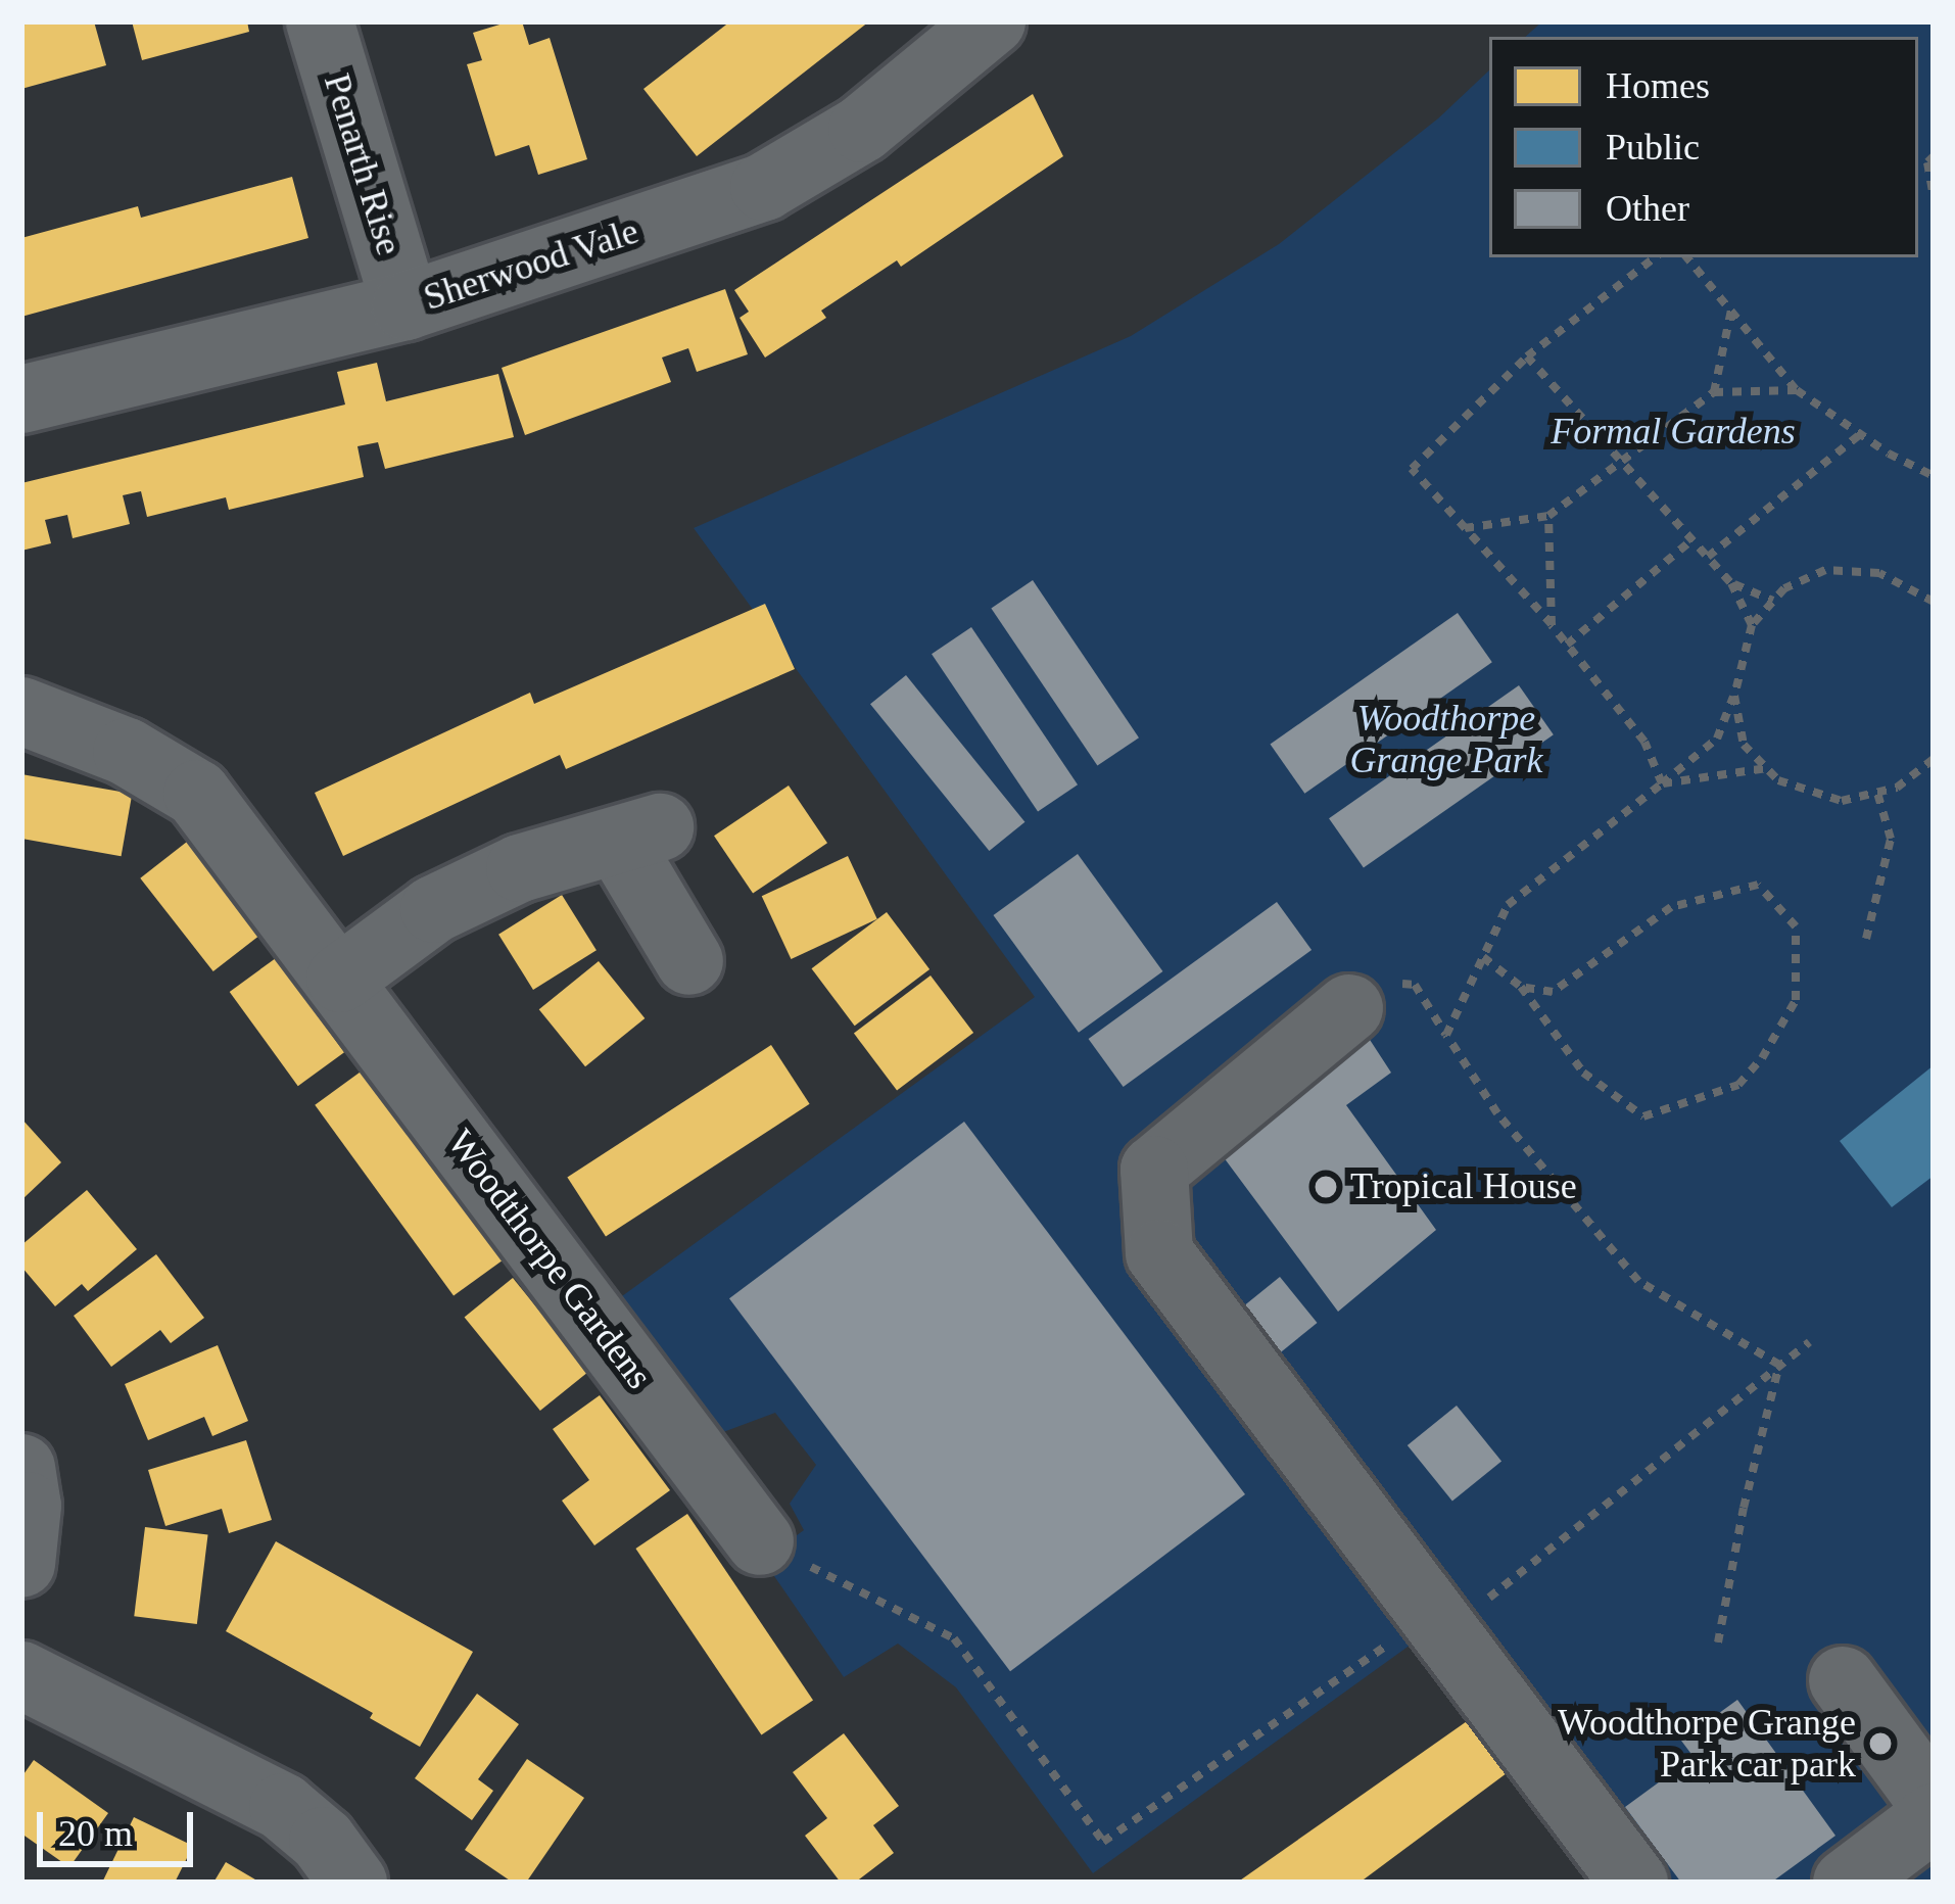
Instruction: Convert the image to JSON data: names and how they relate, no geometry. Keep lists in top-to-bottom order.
{
  "streets": {
    "street": ["Penarth Rise", "Sherwood Vale", "Woodthorpe Gardens"]
  },
  "crossings": [
    ["Penarth Rise", "Sherwood Vale"]
  ],
  "parks": ["Formal Gardens", "Woodthorpe Grange Park"],
  "places": ["Tropical House", "Woodthorpe Grange Park car park"],
  "legend": ["Homes", "Public", "Other"],
  "scale_bar": "20 m"
}
